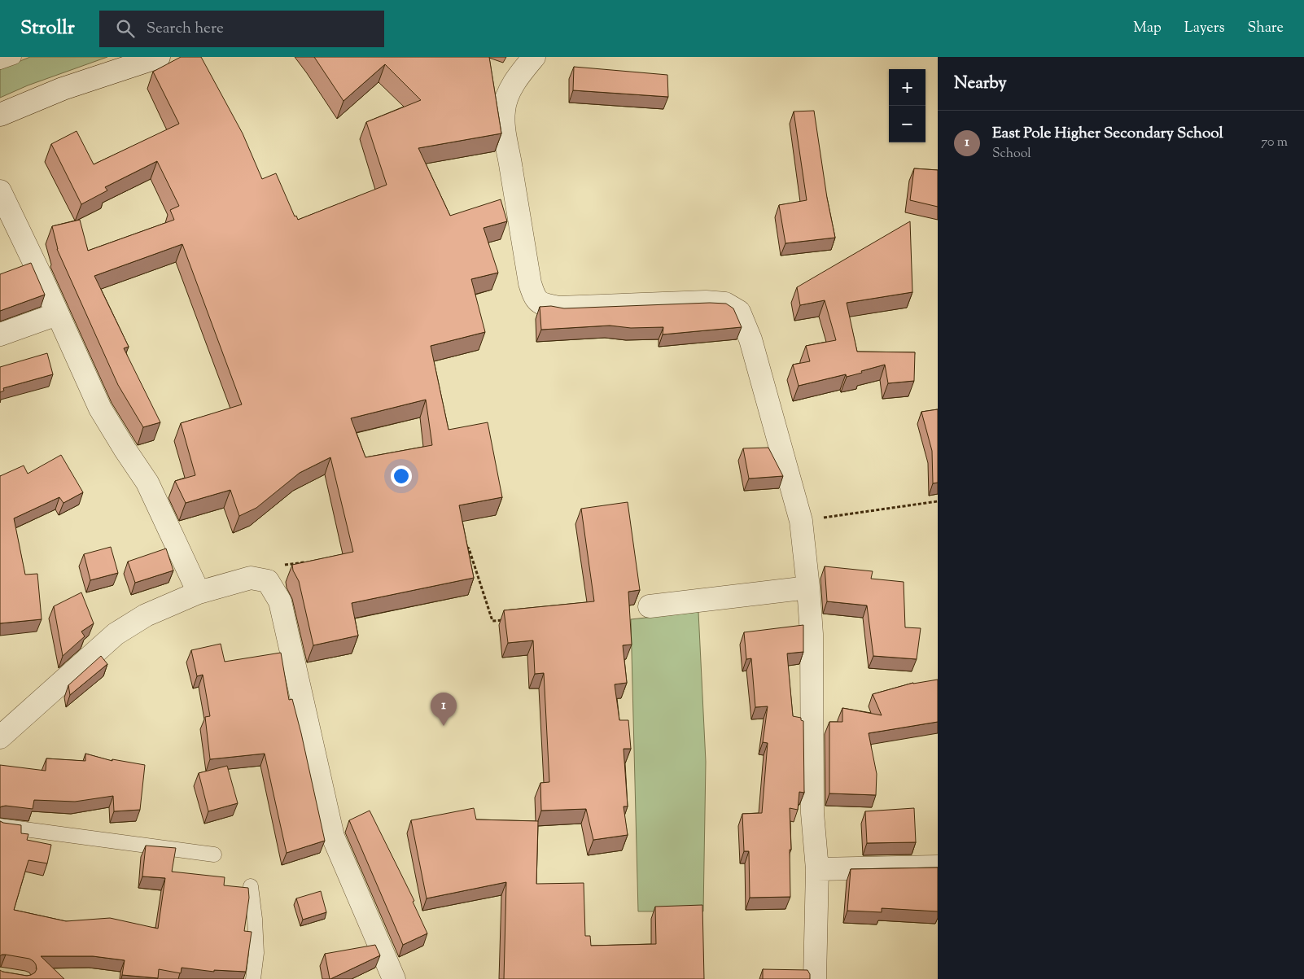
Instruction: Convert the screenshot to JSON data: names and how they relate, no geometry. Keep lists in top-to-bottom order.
{
  "page": {
    "header": "Strollr",
    "search": "Search here",
    "nav": ["Map", "Layers", "Share"],
    "heading": "Nearby",
    "map_buttons": ["+", "−"],
    "list": [
      {
        "mark": "1",
        "name": "East Pole Higher Secondary School",
        "note": "School",
        "value": "70 m"
      }
    ],
    "pins": "1"
  }
}
